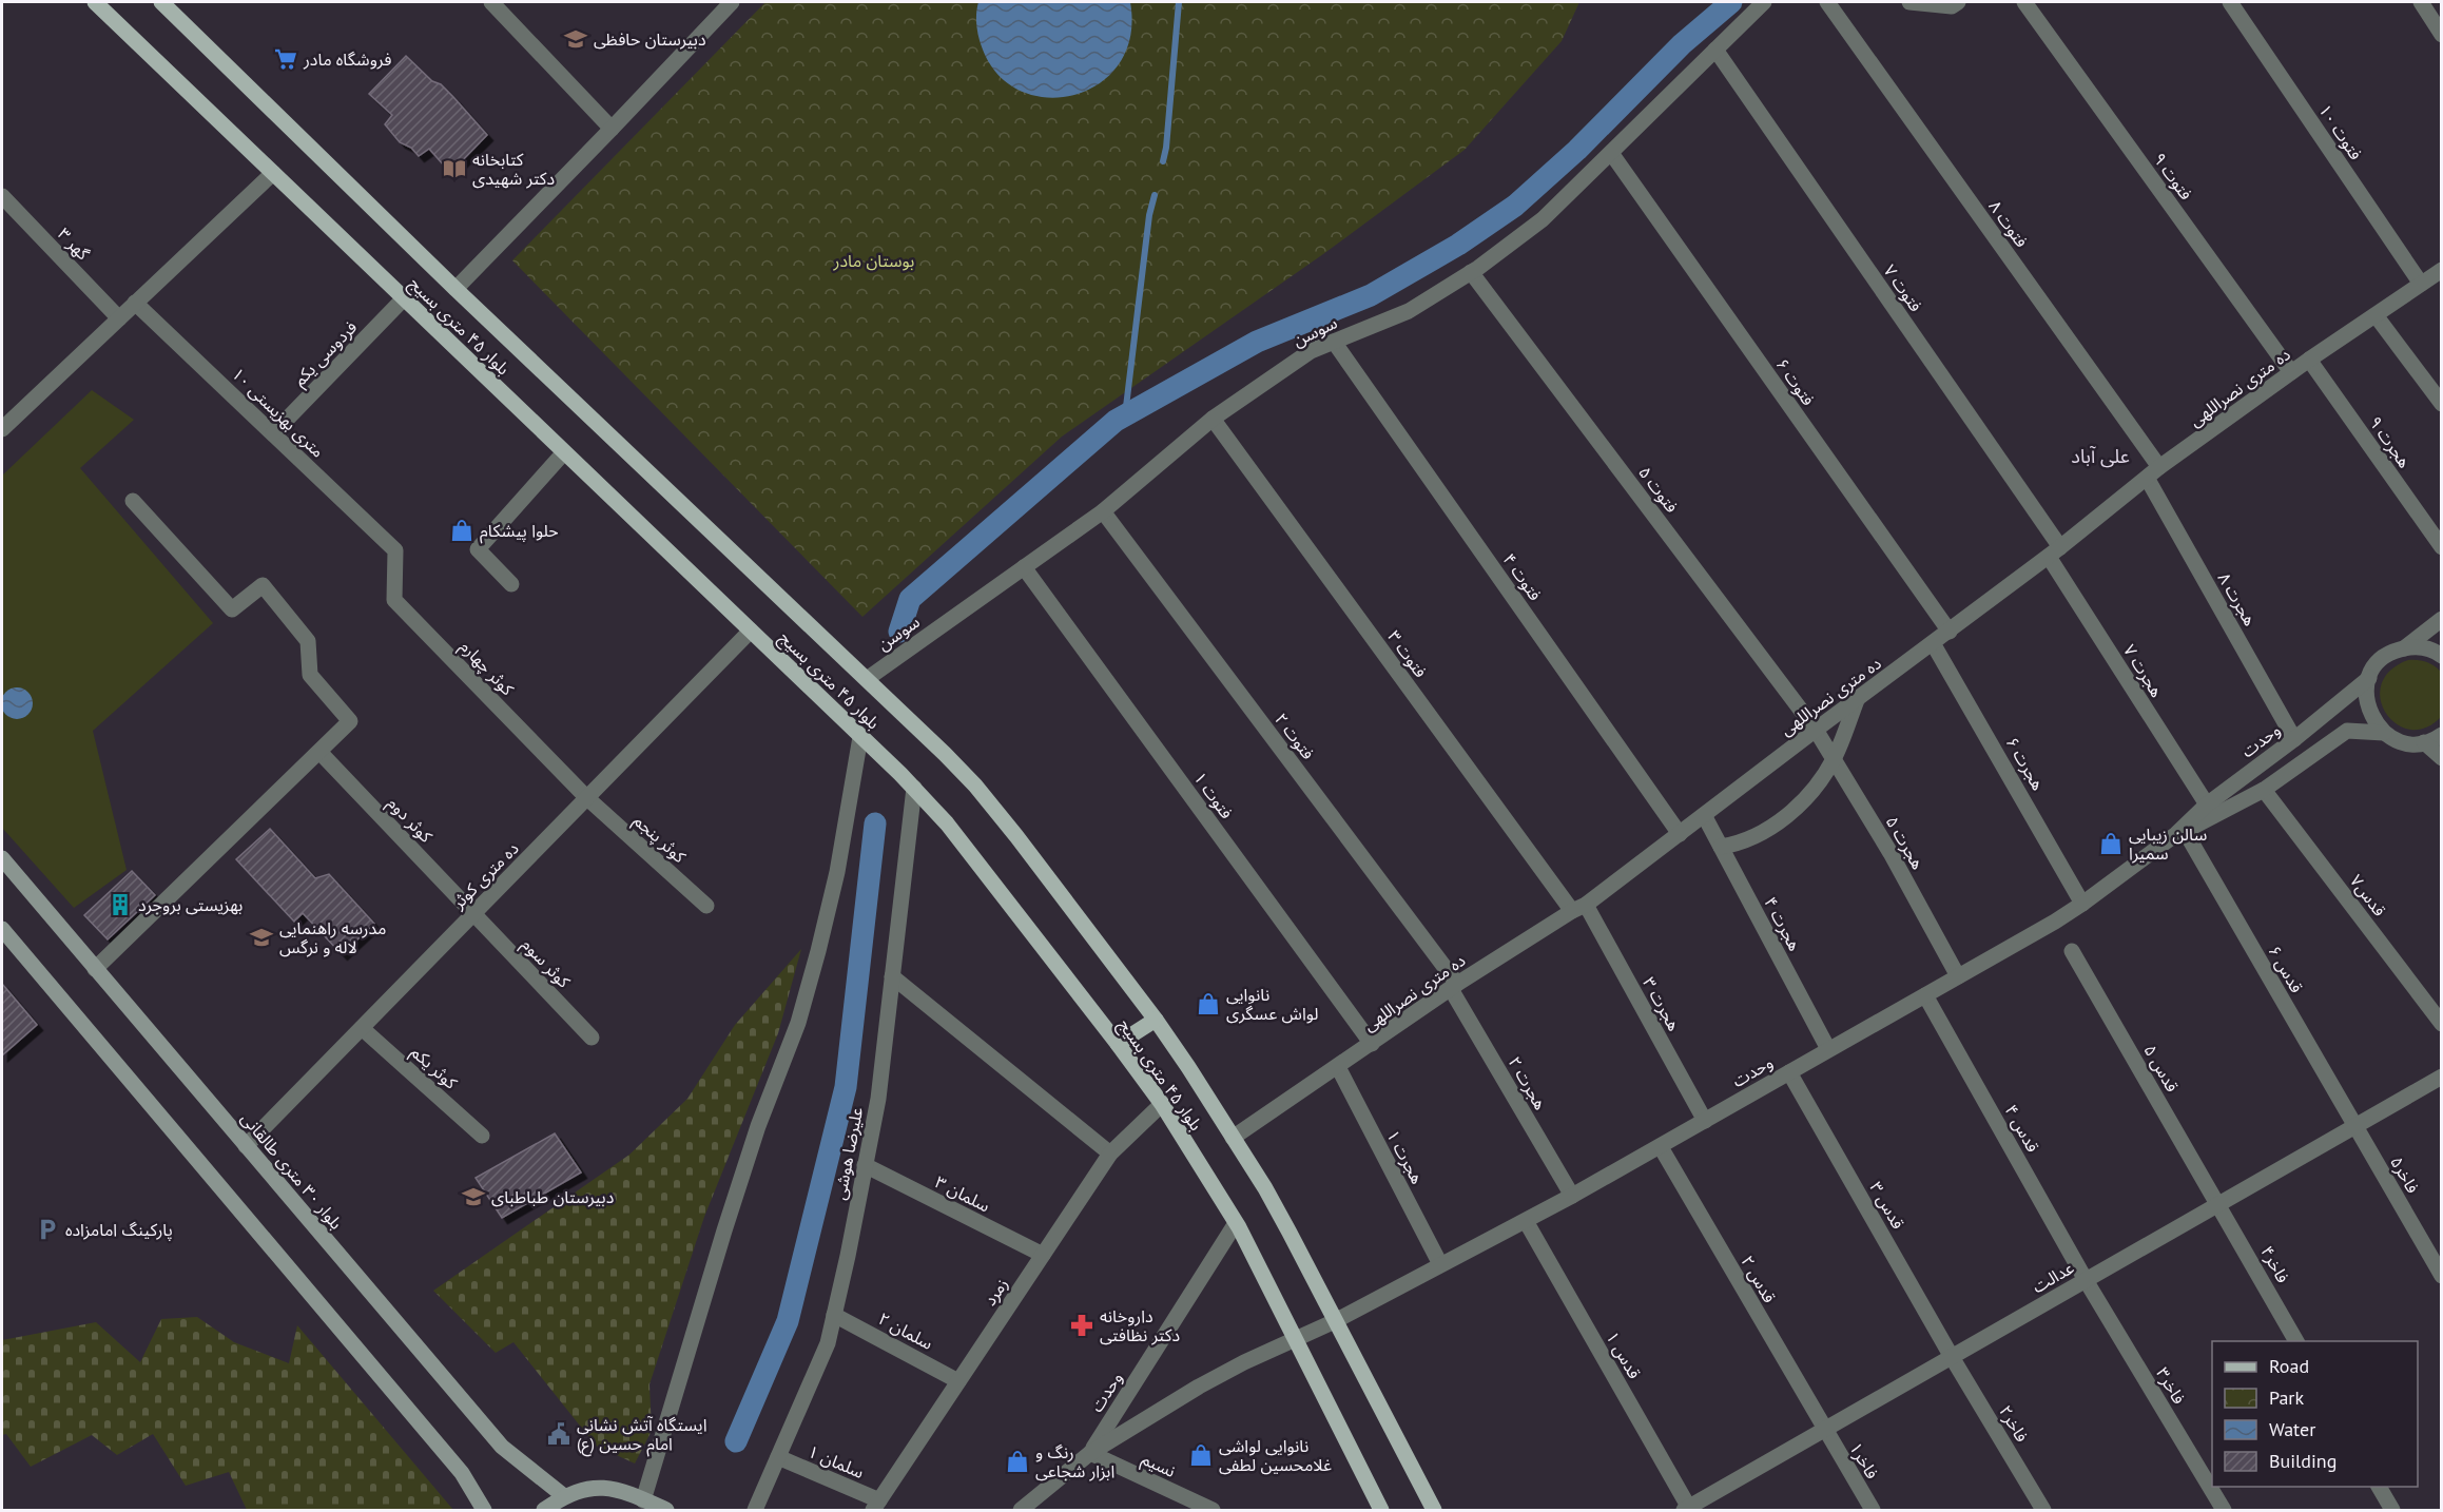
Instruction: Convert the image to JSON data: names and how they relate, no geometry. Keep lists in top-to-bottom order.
{
  "streets": {
    "main road": ["بلوار ۴۵ متری بسیج", "بلوار ۳۰ متری طالقانی"],
    "street": [
      "فتوت ۱۰",
      "فتوت ۹",
      "فتوت ۸",
      "گهر ۳",
      "فتوت ۷",
      "سوسن",
      "فردوسی یکم",
      "فتوت ۶",
      "ده متری نصراللهی",
      "۱۰ متری بهزیستی",
      "هجرت ۹",
      "فتوت ۵",
      "فتوت ۴",
      "هجرت ۸",
      "فتوت ۳",
      "کوثر چهارم",
      "هجرت ۷",
      "فتوت ۲",
      "وحدت",
      "هجرت ۶",
      "فتوت ۱",
      "کوثر دوم",
      "کوثر پنجم",
      "هجرت ۵",
      "ده متری کوثر",
      "قدس۷",
      "هجرت ۴",
      "کوثر سوم",
      "قدس ۶",
      "هجرت ۳",
      "کوثر یکم",
      "قدس ۵",
      "هجرت ۲",
      "قدس ۴",
      "علیرضا هوشی",
      "هجرت ۱",
      "فاخر۵",
      "سلمان ۳",
      "قدس ۳",
      "فاخر۴",
      "عدالت",
      "قدس ۲",
      "زمرد",
      "سلمان ۲",
      "قدس ۱",
      "فاخر۳",
      "فاخر۲",
      "فاخر۱",
      "سلمان ۱",
      "نسیم"
    ]
  },
  "crossings": [
    ["فتوت ۱۰", "ده متری نصراللهی"],
    ["فتوت ۹", "ده متری نصراللهی"],
    ["فتوت ۸", "ده متری نصراللهی"],
    ["فتوت ۷", "سوسن"],
    ["فتوت ۷", "ده متری نصراللهی"],
    ["فتوت ۷", "هجرت ۷"],
    ["بلوار ۴۵ متری بسیج", "سوسن"],
    ["بلوار ۴۵ متری بسیج", "فردوسی یکم"],
    ["بلوار ۴۵ متری بسیج", "ده متری نصراللهی"],
    ["بلوار ۴۵ متری بسیج", "وحدت"],
    ["بلوار ۴۵ متری بسیج", "ده متری کوثر"],
    ["بلوار ۴۵ متری بسیج", "علیرضا هوشی"],
    ["بلوار ۴۵ متری بسیج", "زمرد"],
    ["سوسن", "فتوت ۶"],
    ["سوسن", "فتوت ۵"],
    ["سوسن", "فتوت ۴"],
    ["سوسن", "فتوت ۳"],
    ["سوسن", "فتوت ۲"],
    ["سوسن", "فتوت ۱"],
    ["فردوسی یکم", "۱۰ متری بهزیستی"],
    ["فتوت ۶", "ده متری نصراللهی"],
    ["ده متری نصراللهی", "هجرت ۹"],
    ["ده متری نصراللهی", "فتوت ۵"],
    ["ده متری نصراللهی", "فتوت ۴"],
    ["ده متری نصراللهی", "هجرت ۸"],
    ["ده متری نصراللهی", "فتوت ۳"],
    ["ده متری نصراللهی", "هجرت ۷"],
    ["ده متری نصراللهی", "فتوت ۲"],
    ["ده متری نصراللهی", "هجرت ۶"],
    ["ده متری نصراللهی", "فتوت ۱"],
    ["ده متری نصراللهی", "هجرت ۵"],
    ["ده متری نصراللهی", "هجرت ۴"],
    ["ده متری نصراللهی", "هجرت ۳"],
    ["ده متری نصراللهی", "هجرت ۲"],
    ["ده متری نصراللهی", "هجرت ۱"],
    ["۱۰ متری بهزیستی", "کوثر چهارم"],
    ["فتوت ۵", "هجرت ۵"],
    ["هجرت ۸", "وحدت"],
    ["فتوت ۳", "هجرت ۳"],
    ["کوثر چهارم", "کوثر پنجم"],
    ["کوثر چهارم", "ده متری کوثر"],
    ["هجرت ۷", "وحدت"],
    ["فتوت ۲", "هجرت ۲"],
    ["وحدت", "هجرت ۶"],
    ["وحدت", "هجرت ۵"],
    ["وحدت", "قدس۷"],
    ["وحدت", "هجرت ۴"],
    ["وحدت", "قدس ۶"],
    ["وحدت", "هجرت ۳"],
    ["وحدت", "هجرت ۲"],
    ["وحدت", "قدس ۴"],
    ["وحدت", "هجرت ۱"],
    ["وحدت", "قدس ۳"],
    ["وحدت", "قدس ۲"],
    ["وحدت", "قدس ۱"],
    ["وحدت", "نسیم"],
    ["کوثر دوم", "ده متری کوثر"],
    ["کوثر دوم", "کوثر سوم"],
    ["کوثر پنجم", "ده متری کوثر"],
    ["ده متری کوثر", "کوثر سوم"],
    ["ده متری کوثر", "کوثر یکم"],
    ["ده متری کوثر", "بلوار ۳۰ متری طالقانی"],
    ["قدس ۶", "فاخر۵"],
    ["قدس ۶", "عدالت"],
    ["قدس ۵", "فاخر۴"],
    ["قدس ۵", "عدالت"],
    ["قدس ۴", "عدالت"],
    ["قدس ۴", "فاخر۳"],
    ["علیرضا هوشی", "سلمان ۳"],
    ["علیرضا هوشی", "سلمان ۲"],
    ["علیرضا هوشی", "سلمان ۱"],
    ["فاخر۵", "عدالت"],
    ["سلمان ۳", "زمرد"],
    ["قدس ۳", "عدالت"],
    ["قدس ۳", "فاخر۲"],
    ["فاخر۴", "عدالت"],
    ["عدالت", "قدس ۲"],
    ["عدالت", "قدس ۱"],
    ["عدالت", "فاخر۳"],
    ["عدالت", "فاخر۲"],
    ["عدالت", "فاخر۱"],
    ["قدس ۲", "فاخر۱"],
    ["زمرد", "سلمان ۲"],
    ["زمرد", "سلمان ۱"]
  ],
  "districts": ["علی آباد"],
  "parks": ["بوستان مادر"],
  "places": {
    "school or university": ["دبیرستان حافظی", "مدرسه راهنمایی لاله و نرگس", "دبیرستان طباطبای"],
    "supermarket": ["فروشگاه مادر"],
    "library": ["کتابخانه دکتر شهیدی"],
    "shop": [
      "حلوا پیشکام",
      "سالن زیبایی سمیرا",
      "نانوایی لواش عسگری",
      "نانوایی لواشی غلامحسین لطفی",
      "رنگ و ابزار شجاعی"
    ],
    "building": ["بهزیستی بروجرد"],
    "parking": ["پارکینگ امامزاده"],
    "pharmacy": ["داروخانه دکتر نظافتی"],
    "public building": ["ایستگاه آتش نشانی امام حسین (ع)"]
  },
  "legend": [
    "Road",
    "Park",
    "Water",
    "Building"
  ]
}
